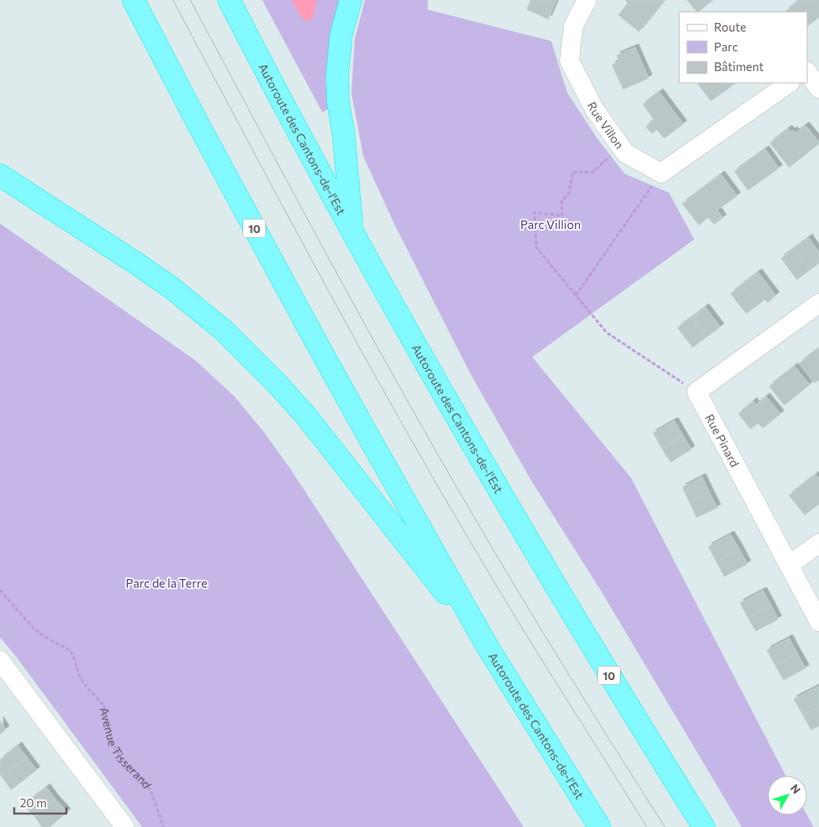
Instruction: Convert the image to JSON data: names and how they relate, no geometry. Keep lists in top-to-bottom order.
{
  "streets": {
    "highway": ["Autoroute des Cantons-de-l'Est", "10"],
    "street": ["Rue Villon", "Rue Pinard"],
    "path": ["Avenue Tisserand"]
  },
  "parks": ["Parc Villion", "Parc de la Terre"],
  "legend": ["Route", "Parc", "Bâtiment"],
  "scale_bar": "20 m",
  "north": "top right"
}
